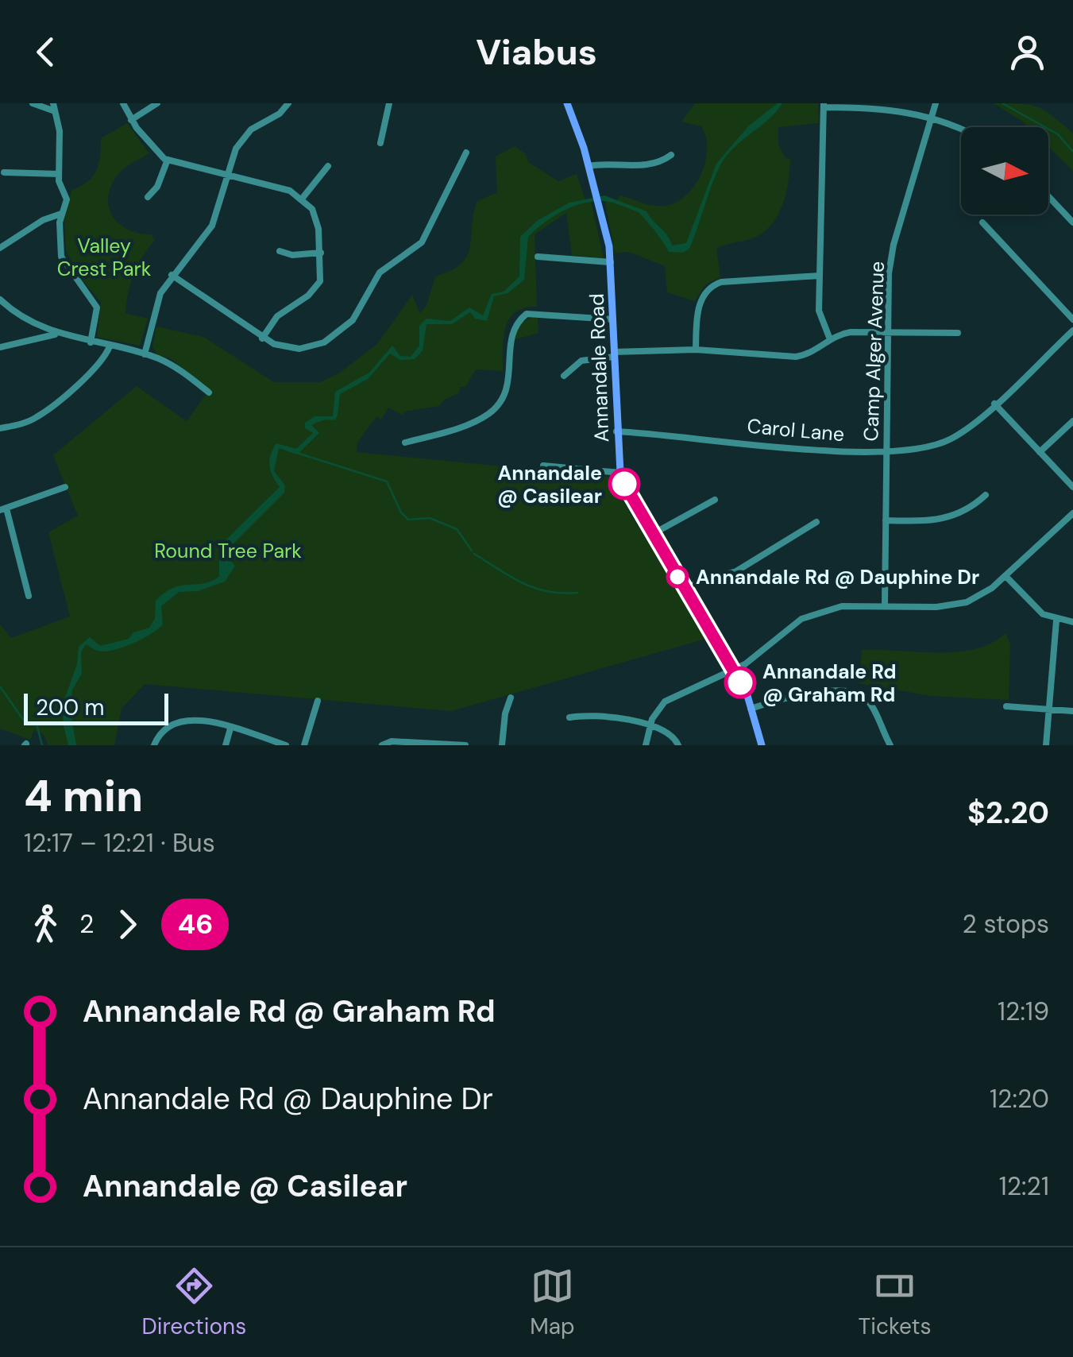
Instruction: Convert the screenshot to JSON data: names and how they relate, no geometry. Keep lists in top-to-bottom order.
{
  "streets": {
    "main road": ["Annandale Road"],
    "street": ["Camp Alger Avenue", "Carol Lane"]
  },
  "crossings": [
    ["Camp Alger Avenue", "Carol Lane"],
    ["Annandale Road", "Carol Lane"]
  ],
  "parks": ["Valley Crest Park", "Round Tree Park"],
  "places": ["Annandale @ Casilear", "Annandale Rd @ Dauphine Dr", "Annandale Rd @ Graham Rd"],
  "lines": ["bus line 46"],
  "scale_bar": "200 m",
  "north": "right",
  "page": {
    "header": "Viabus",
    "scale": "200 m",
    "heading": ["4 min", "12:17 – 12:21 · Bus", "$2.20"],
    "legs": ["2", "46", "2 stops"],
    "list": [
      {
        "name": "Annandale Rd @ Graham Rd",
        "value": "12:19"
      },
      {
        "name": "Annandale Rd @ Dauphine Dr",
        "value": "12:20"
      },
      {
        "name": "Annandale @ Casilear",
        "value": "12:21"
      }
    ],
    "tabs": ["Directions", "Map", "Tickets"]
  }
}
